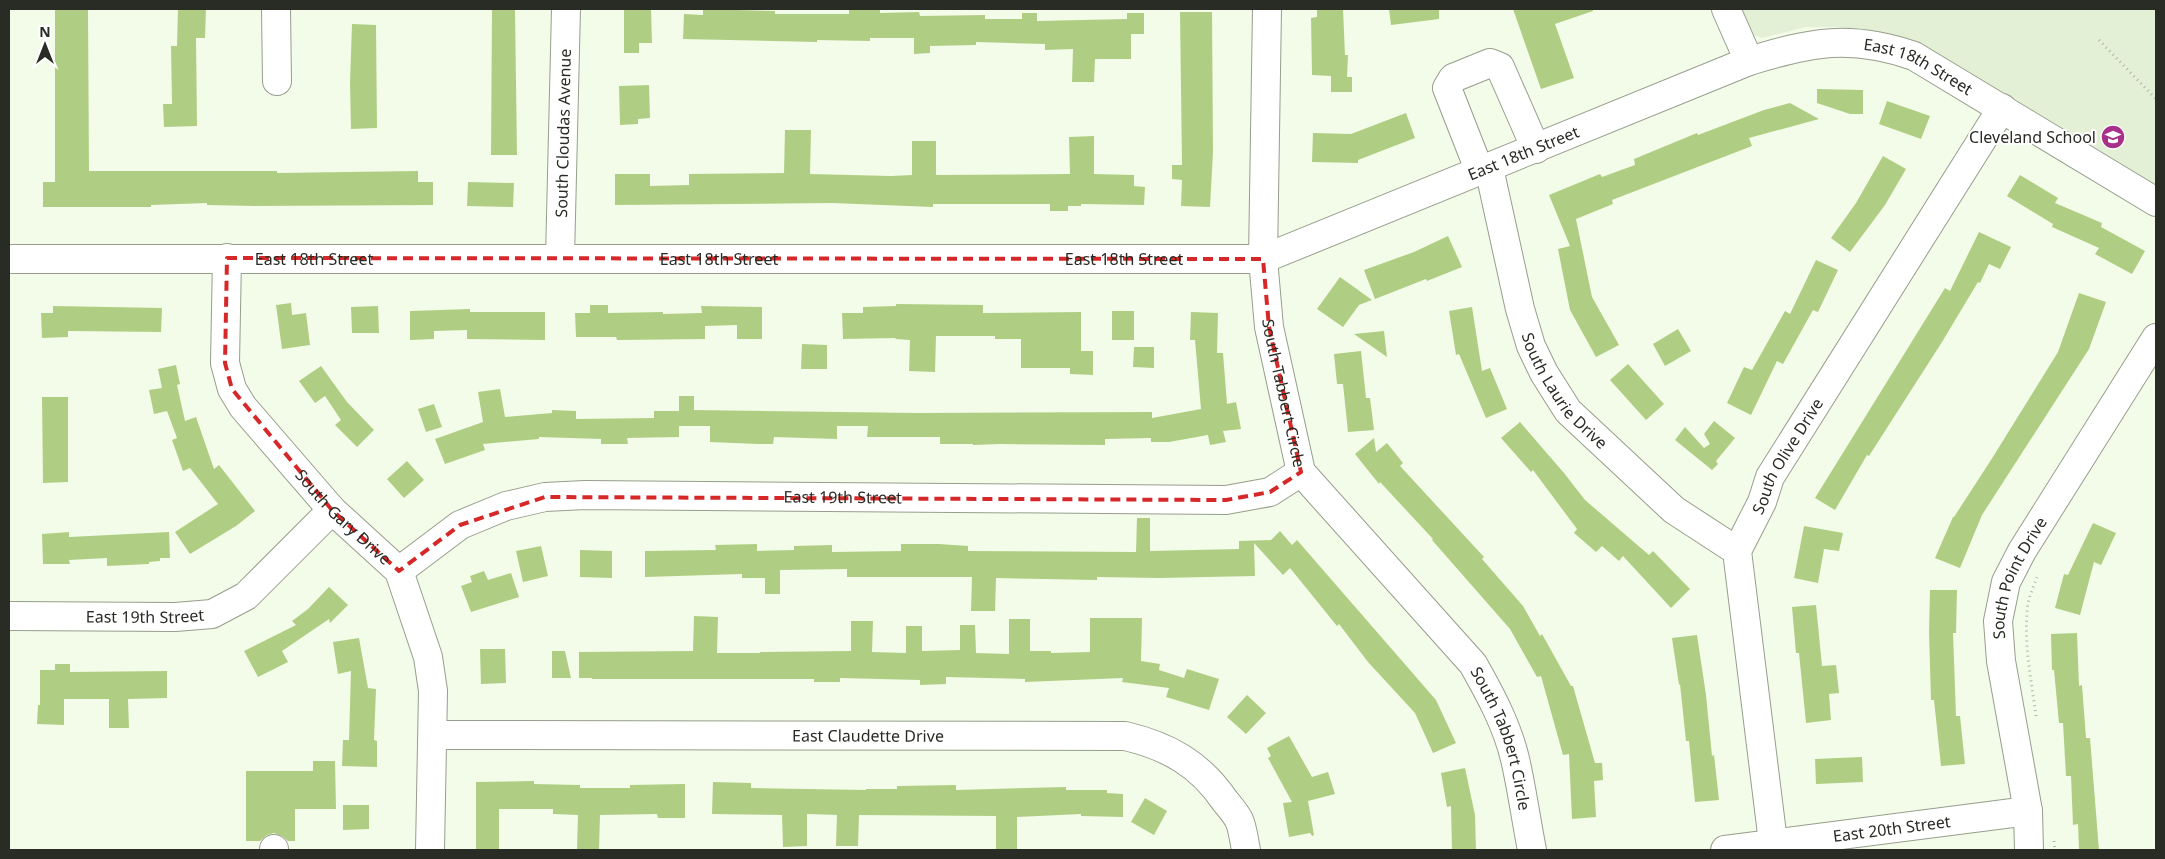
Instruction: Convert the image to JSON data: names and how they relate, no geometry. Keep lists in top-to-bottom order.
{
  "streets": {
    "street": [
      "East 18th Street",
      "South Cloudas Avenue",
      "South Laurie Drive",
      "South Tabbert Circle",
      "South Olive Drive",
      "East 19th Street",
      "South Gary Drive",
      "South Point Drive",
      "East Claudette Drive",
      "East 20th Street"
    ]
  },
  "crossings": [
    ["East 18th Street", "South Cloudas Avenue"],
    ["East 18th Street", "South Laurie Drive"],
    ["East 18th Street", "South Tabbert Circle"],
    ["East 18th Street", "South Olive Drive"],
    ["East 18th Street", "South Gary Drive"],
    ["South Laurie Drive", "South Olive Drive"],
    ["South Tabbert Circle", "East 19th Street"],
    ["East 19th Street", "South Gary Drive"],
    ["South Gary Drive", "East Claudette Drive"],
    ["South Point Drive", "East 20th Street"]
  ],
  "places": {
    "school or university": ["Cleveland School"]
  },
  "north": "top"
}
